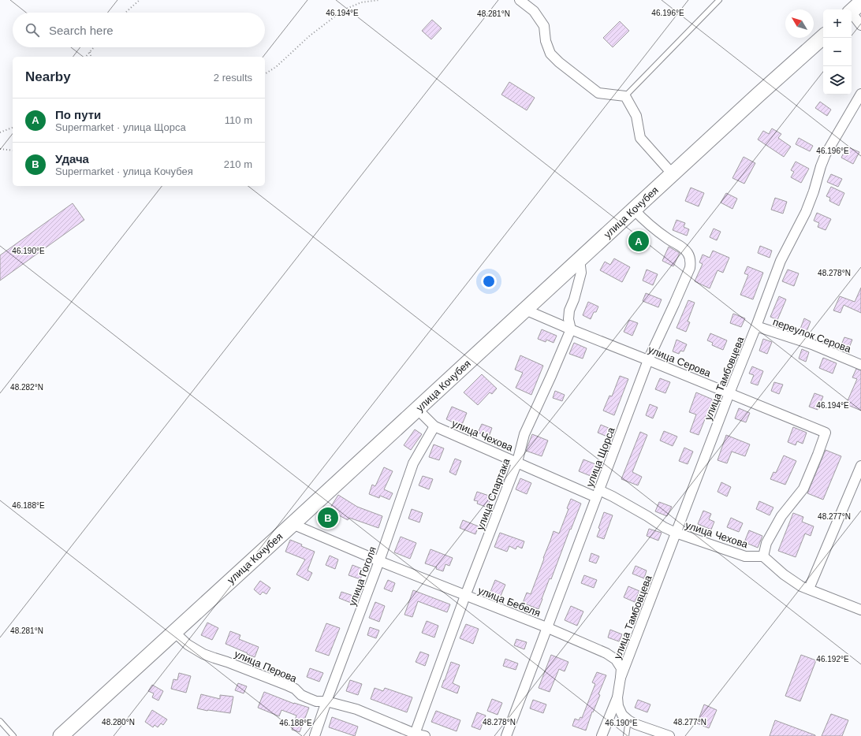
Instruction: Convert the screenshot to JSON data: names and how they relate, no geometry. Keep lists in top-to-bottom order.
{
  "streets": {
    "main road": ["улица Кочубея"],
    "street": [
      "переулок Серова",
      "улица Серова",
      "улица Тамбовцева",
      "улица Чехова",
      "улица Щорса",
      "улица Спартака",
      "улица Гоголя",
      "улица Бебеля",
      "улица Перова"
    ]
  },
  "crossings": [
    ["улица Кочубея", "улица Серова"],
    ["улица Кочубея", "улица Чехова"],
    ["улица Кочубея", "улица Щорса"],
    ["улица Кочубея", "улица Спартака"],
    ["улица Кочубея", "улица Бебеля"],
    ["улица Кочубея", "улица Перова"],
    ["переулок Серова", "улица Тамбовцева"],
    ["улица Серова", "улица Тамбовцева"],
    ["улица Серова", "улица Чехова"],
    ["улица Серова", "улица Щорса"],
    ["улица Серова", "улица Спартака"],
    ["улица Тамбовцева", "улица Чехова"],
    ["улица Тамбовцева", "улица Бебеля"],
    ["улица Чехова", "улица Щорса"],
    ["улица Чехова", "улица Спартака"],
    ["улица Чехова", "улица Гоголя"],
    ["улица Щорса", "улица Бебеля"],
    ["улица Спартака", "улица Бебеля"],
    ["улица Спартака", "улица Перова"],
    ["улица Гоголя", "улица Бебеля"],
    ["улица Гоголя", "улица Перова"]
  ],
  "north": "top left",
  "page": {
    "map_buttons": ["+", "−"],
    "search": "Search here",
    "heading": ["Nearby", "2 results"],
    "list": [
      {
        "mark": "A",
        "name": "По пути",
        "note": "Supermarket · улица Щорса",
        "value": "110 m"
      },
      {
        "mark": "B",
        "name": "Удача",
        "note": "Supermarket · улица Кочубея",
        "value": "210 m"
      }
    ],
    "pins": ["A", "B"]
  },
  "coordinates": [
    "46.194°E",
    "46.196°E",
    "48.281°N",
    "46.190°E",
    "48.278°N",
    "48.282°N",
    "46.188°E",
    "48.277°N",
    "46.192°E",
    "48.280°N"
  ]
}
